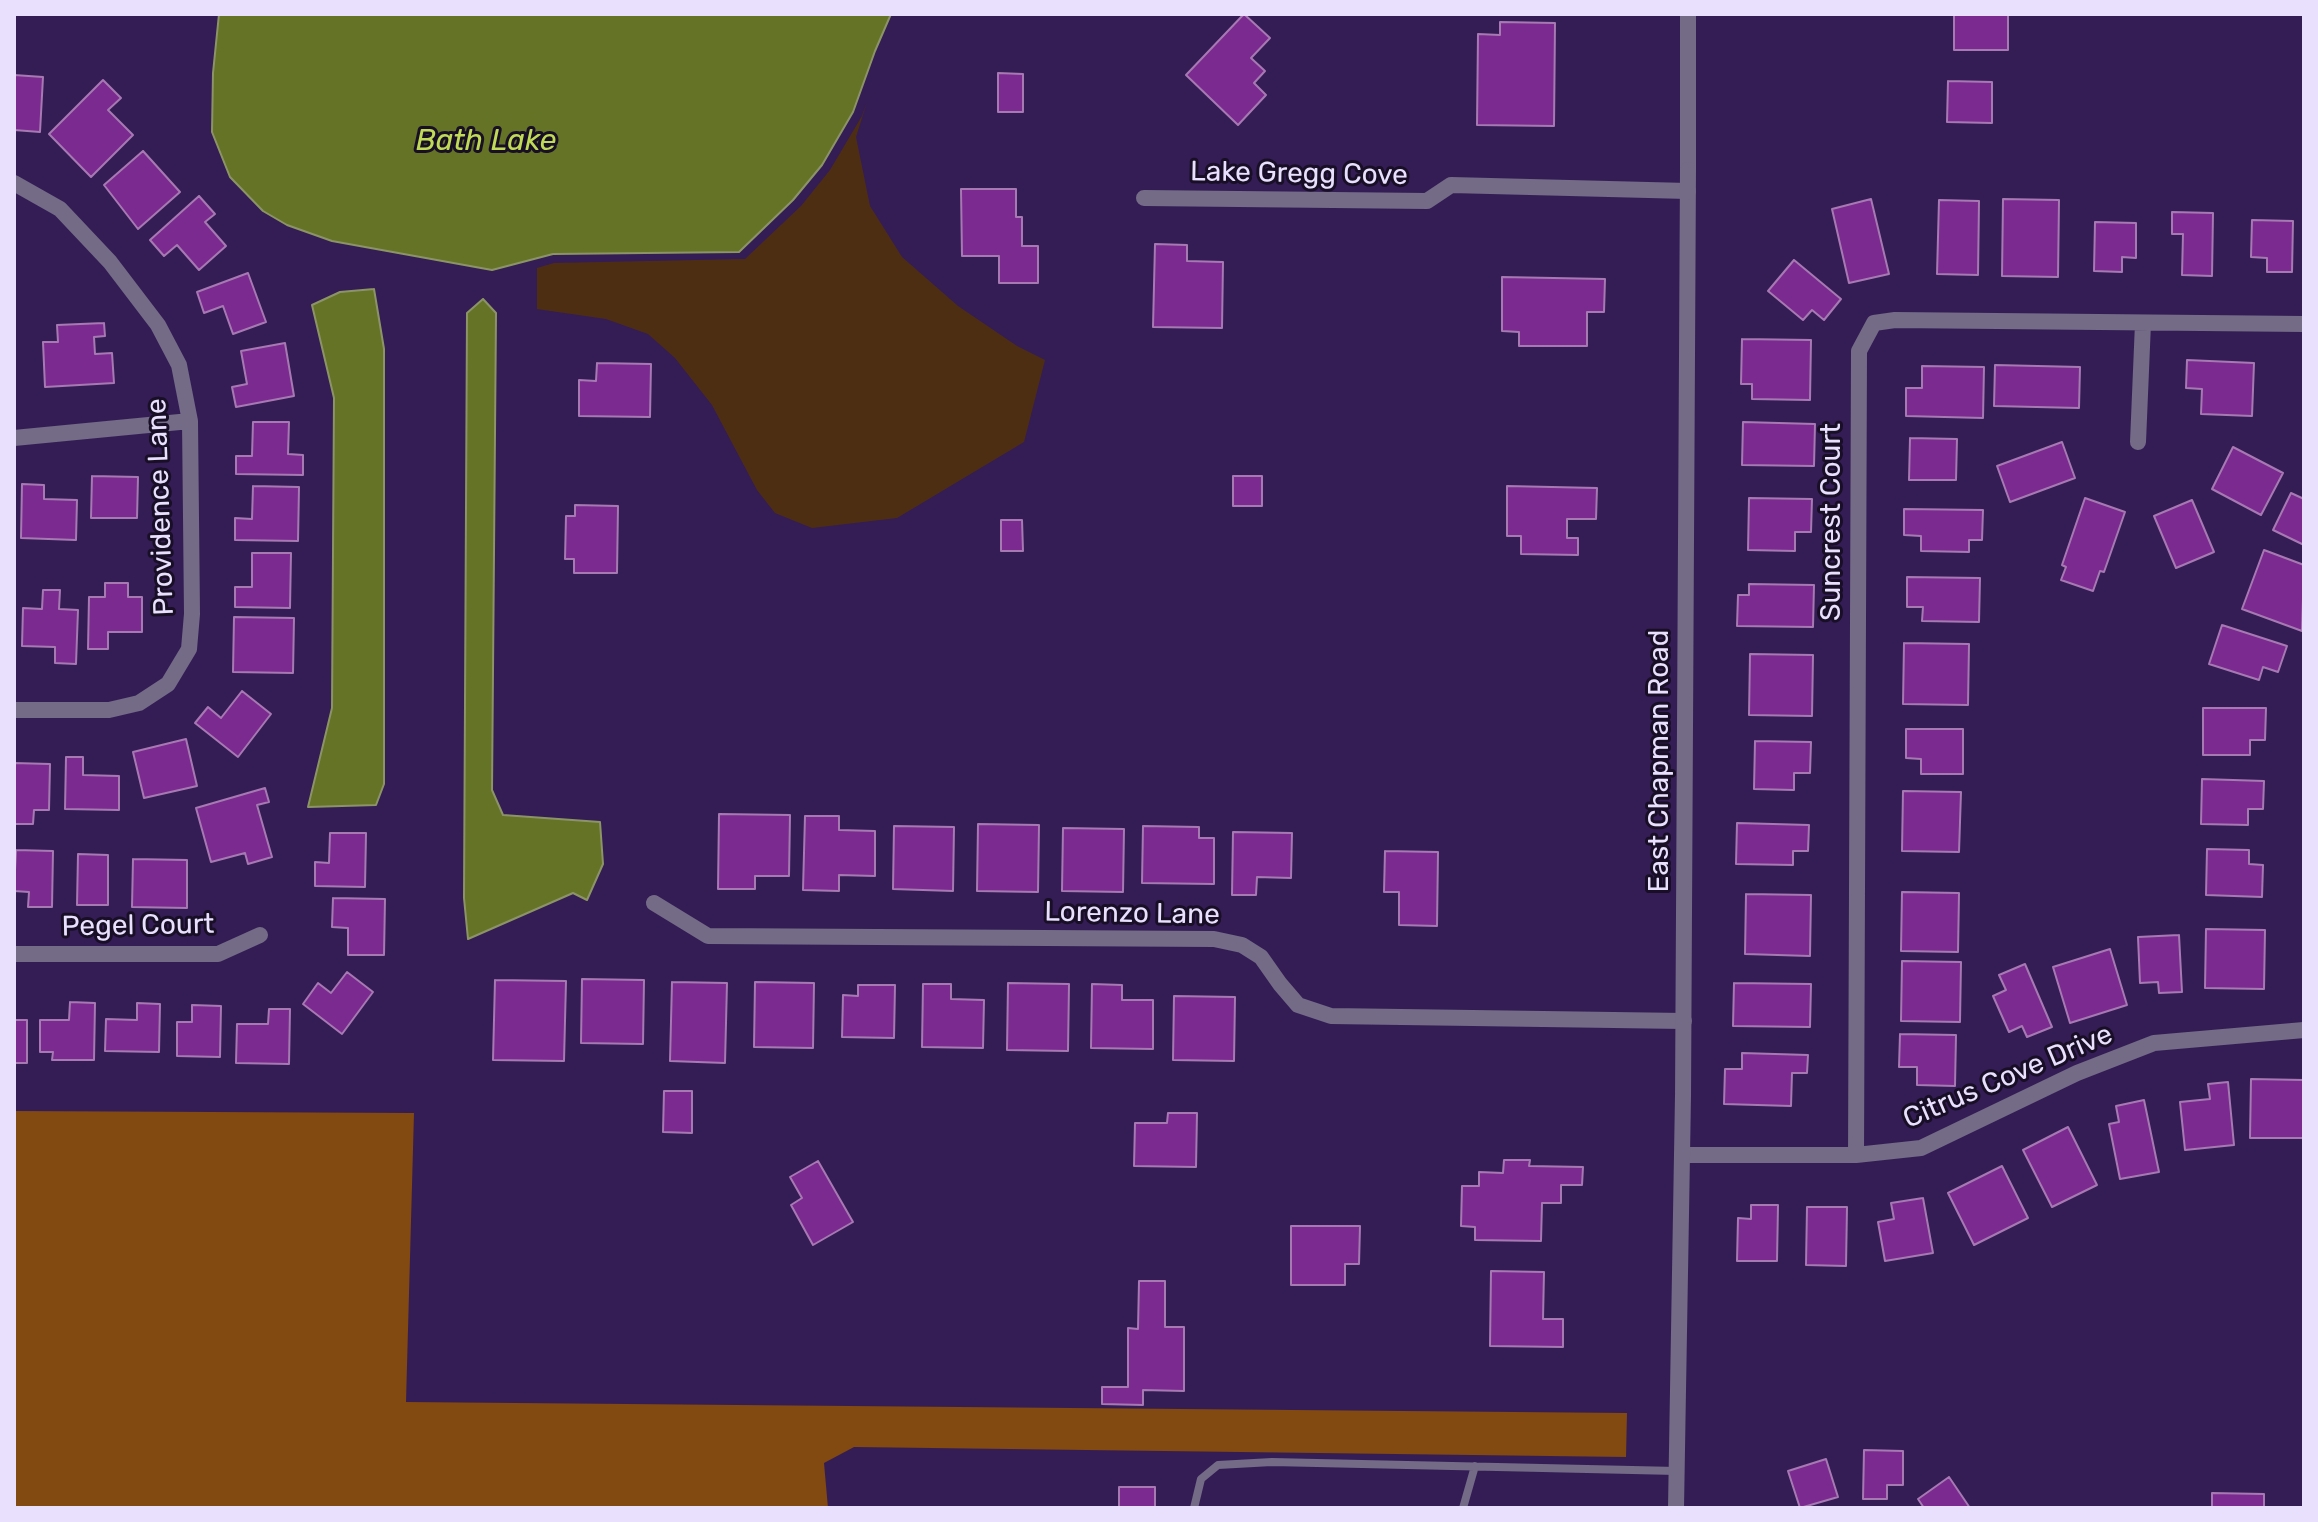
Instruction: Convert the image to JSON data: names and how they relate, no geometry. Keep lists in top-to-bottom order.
{
  "streets": {
    "street": [
      "Lake Gregg Cove",
      "Providence Lane",
      "Suncrest Court",
      "East Chapman Road",
      "Lorenzo Lane",
      "Pegel Court",
      "Citrus Cove Drive"
    ]
  },
  "crossings": [
    ["Lake Gregg Cove", "East Chapman Road"],
    ["Suncrest Court", "Citrus Cove Drive"],
    ["East Chapman Road", "Lorenzo Lane"],
    ["East Chapman Road", "Citrus Cove Drive"]
  ],
  "water": ["Bath Lake"]
}
